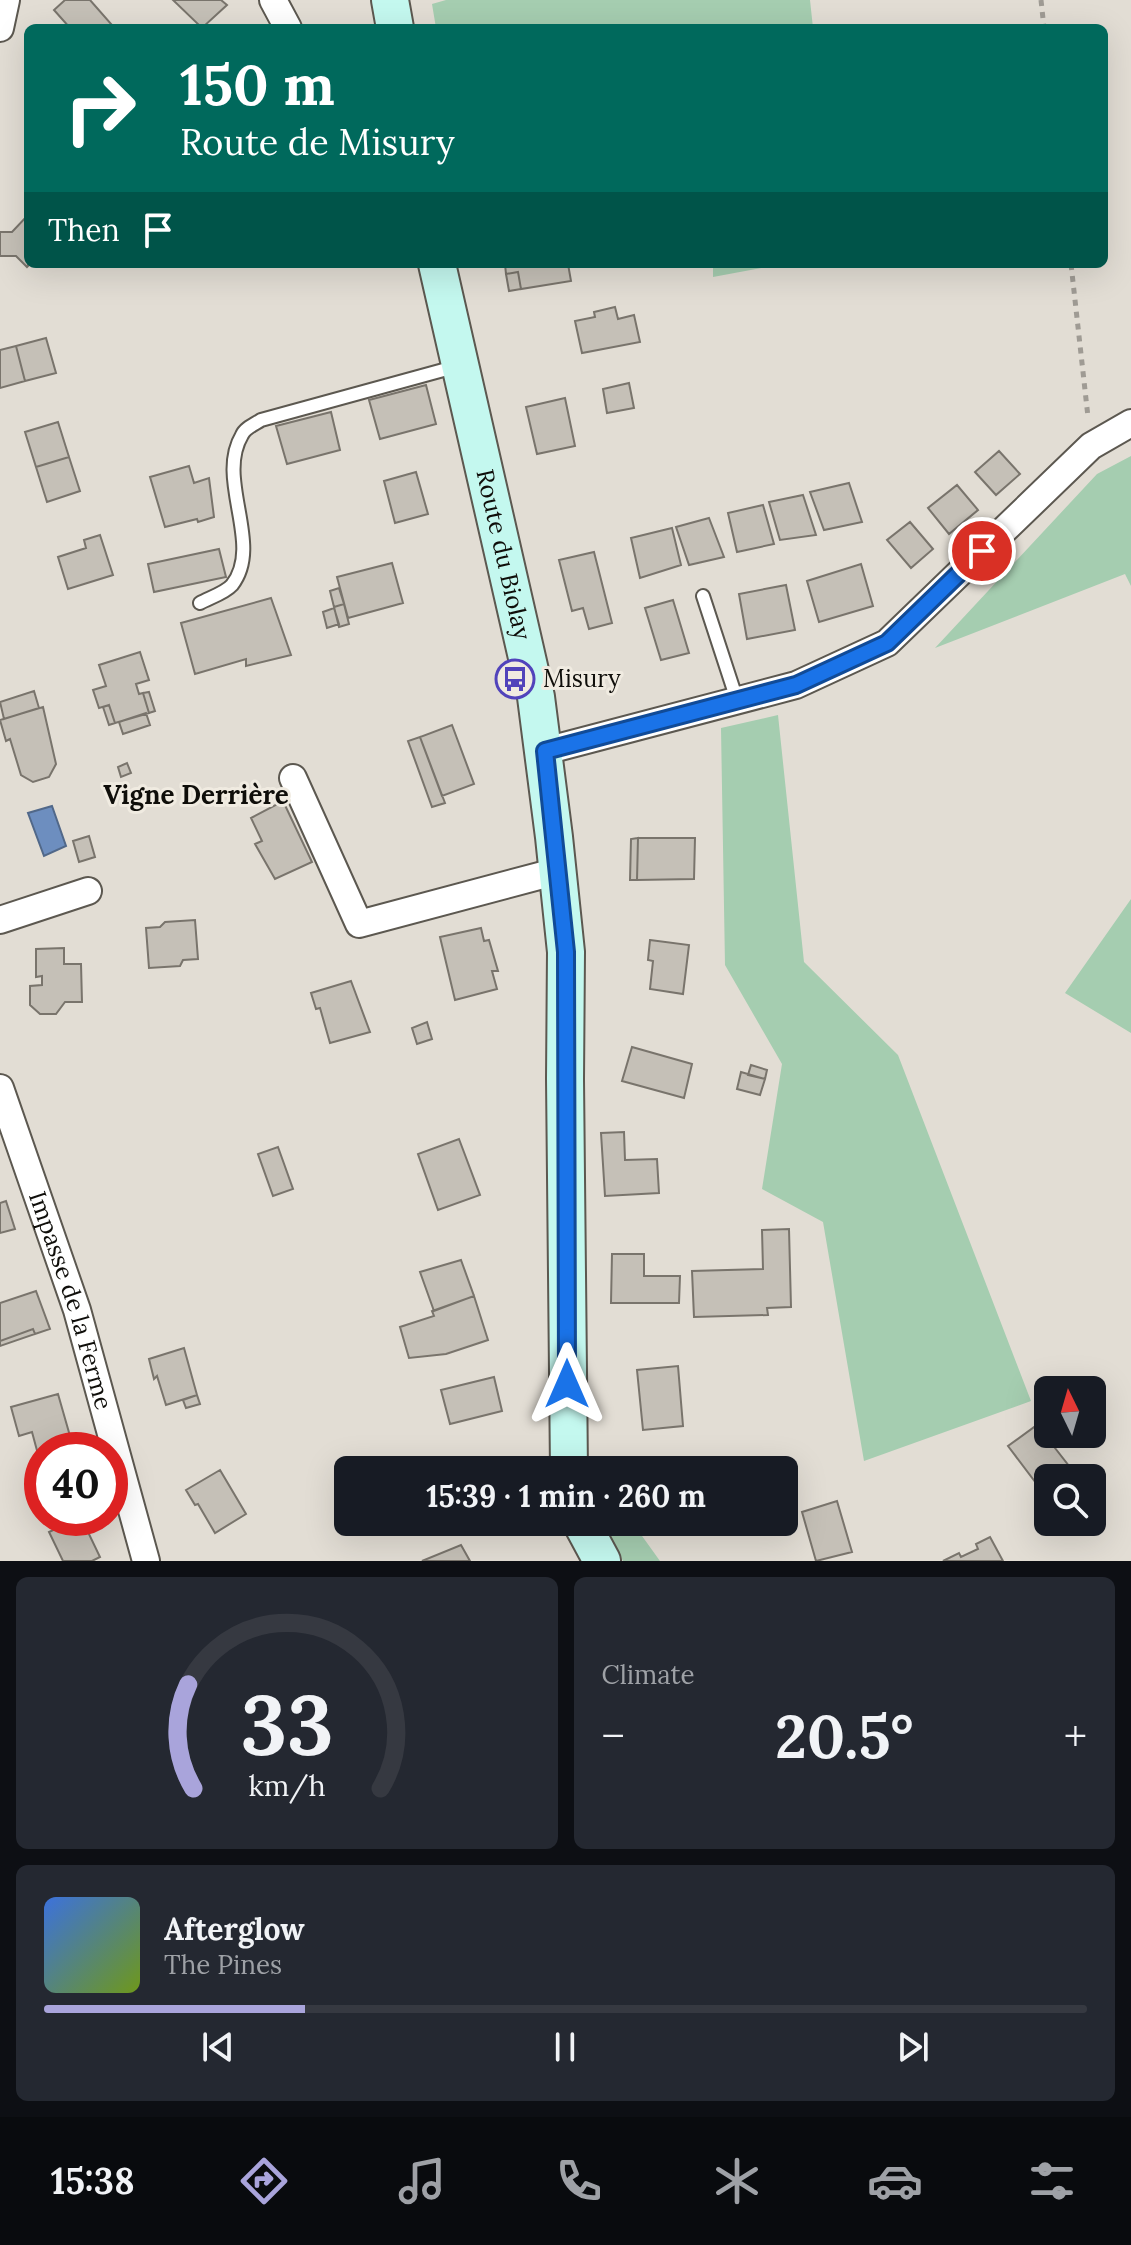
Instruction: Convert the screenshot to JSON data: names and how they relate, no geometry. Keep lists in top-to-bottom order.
{
  "streets": {
    "street": ["Route du Biolay", "Impasse de la Ferme"]
  },
  "districts": ["Vigne Derrière"],
  "places": {
    "bus stop": ["Misury"]
  },
  "north": "top",
  "page": {
    "turn": ["150 m", "Route de Misury"],
    "then": "Then",
    "limit": "40",
    "trip": "15:39 · 1 min · 260 m",
    "tile": "Climate",
    "heat": ["−", "20.5°", "+"],
    "song": ["Afterglow", "The Pines"],
    "tabs": "15:38",
    "gauge": ["33", "km/h"]
  }
}
